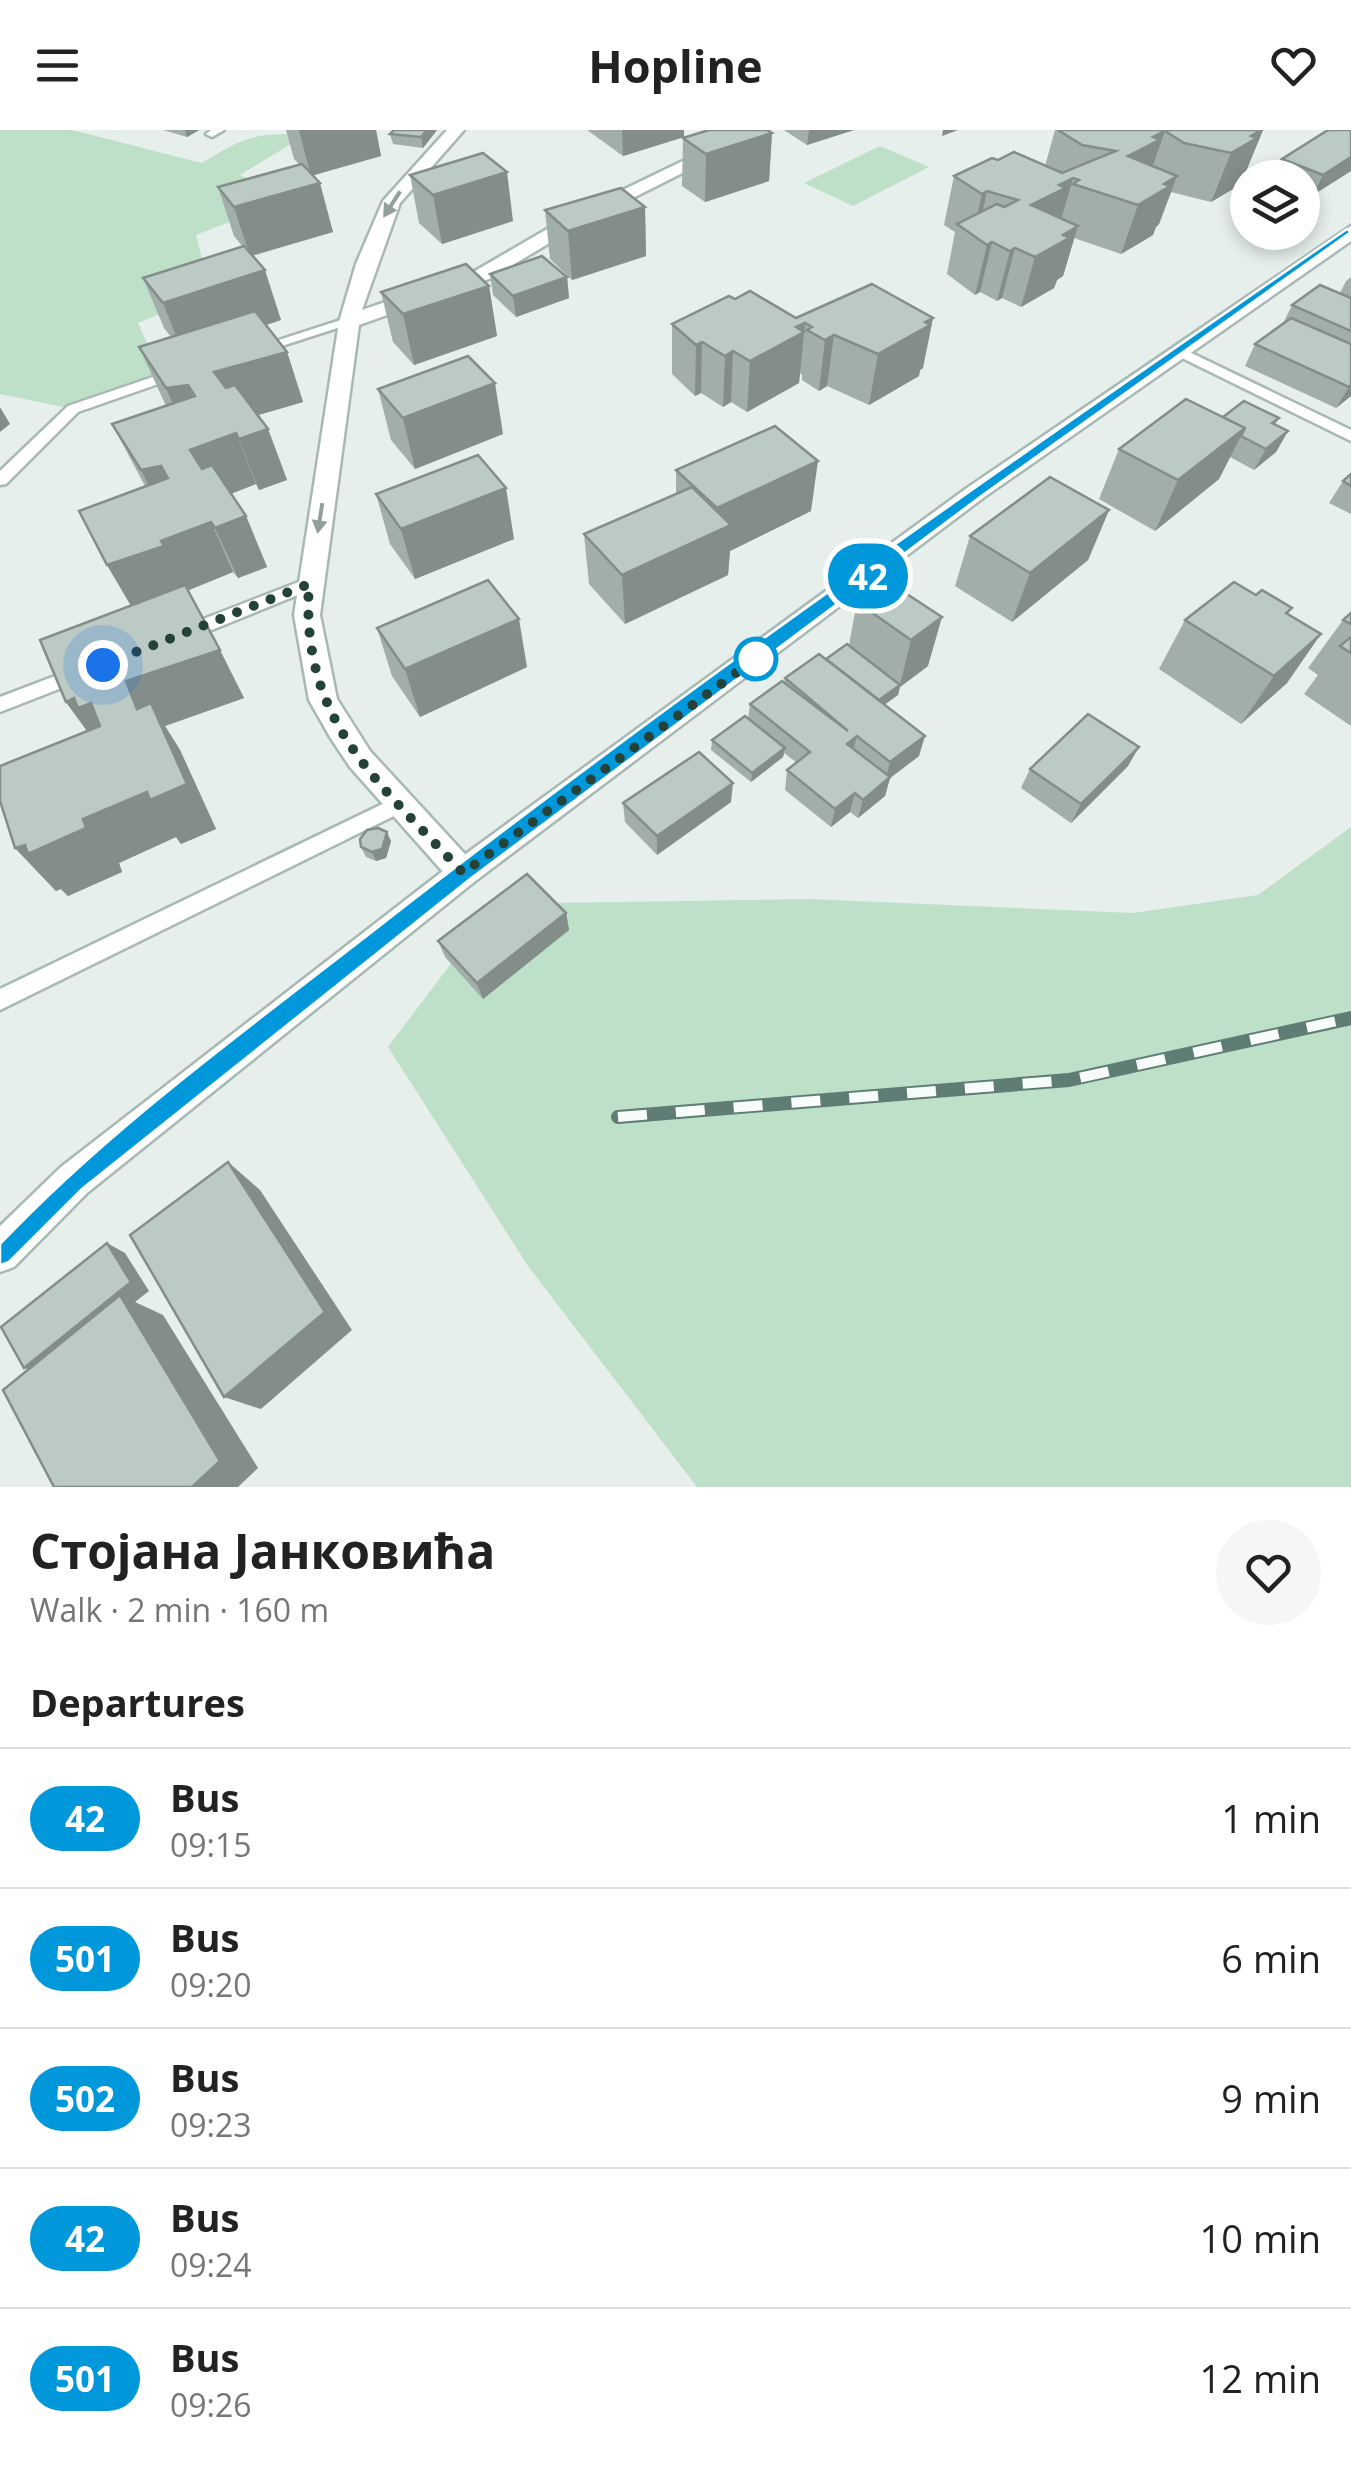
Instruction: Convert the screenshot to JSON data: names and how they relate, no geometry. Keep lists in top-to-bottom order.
{
  "lines": ["bus line 42"],
  "page": {
    "header": "Hopline",
    "on_map": "42",
    "heading": [
      ["Стојана Јанковића", "Walk · 2 min · 160 m"],
      "Departures"
    ],
    "list": [
      {
        "mark": "42",
        "name": "Bus",
        "note": "09:15",
        "value": "1 min"
      },
      {
        "mark": "501",
        "name": "Bus",
        "note": "09:20",
        "value": "6 min"
      },
      {
        "mark": "502",
        "name": "Bus",
        "note": "09:23",
        "value": "9 min"
      },
      {
        "mark": "42",
        "name": "Bus",
        "note": "09:24",
        "value": "10 min"
      },
      {
        "mark": "501",
        "name": "Bus",
        "note": "09:26",
        "value": "12 min"
      }
    ]
  }
}
